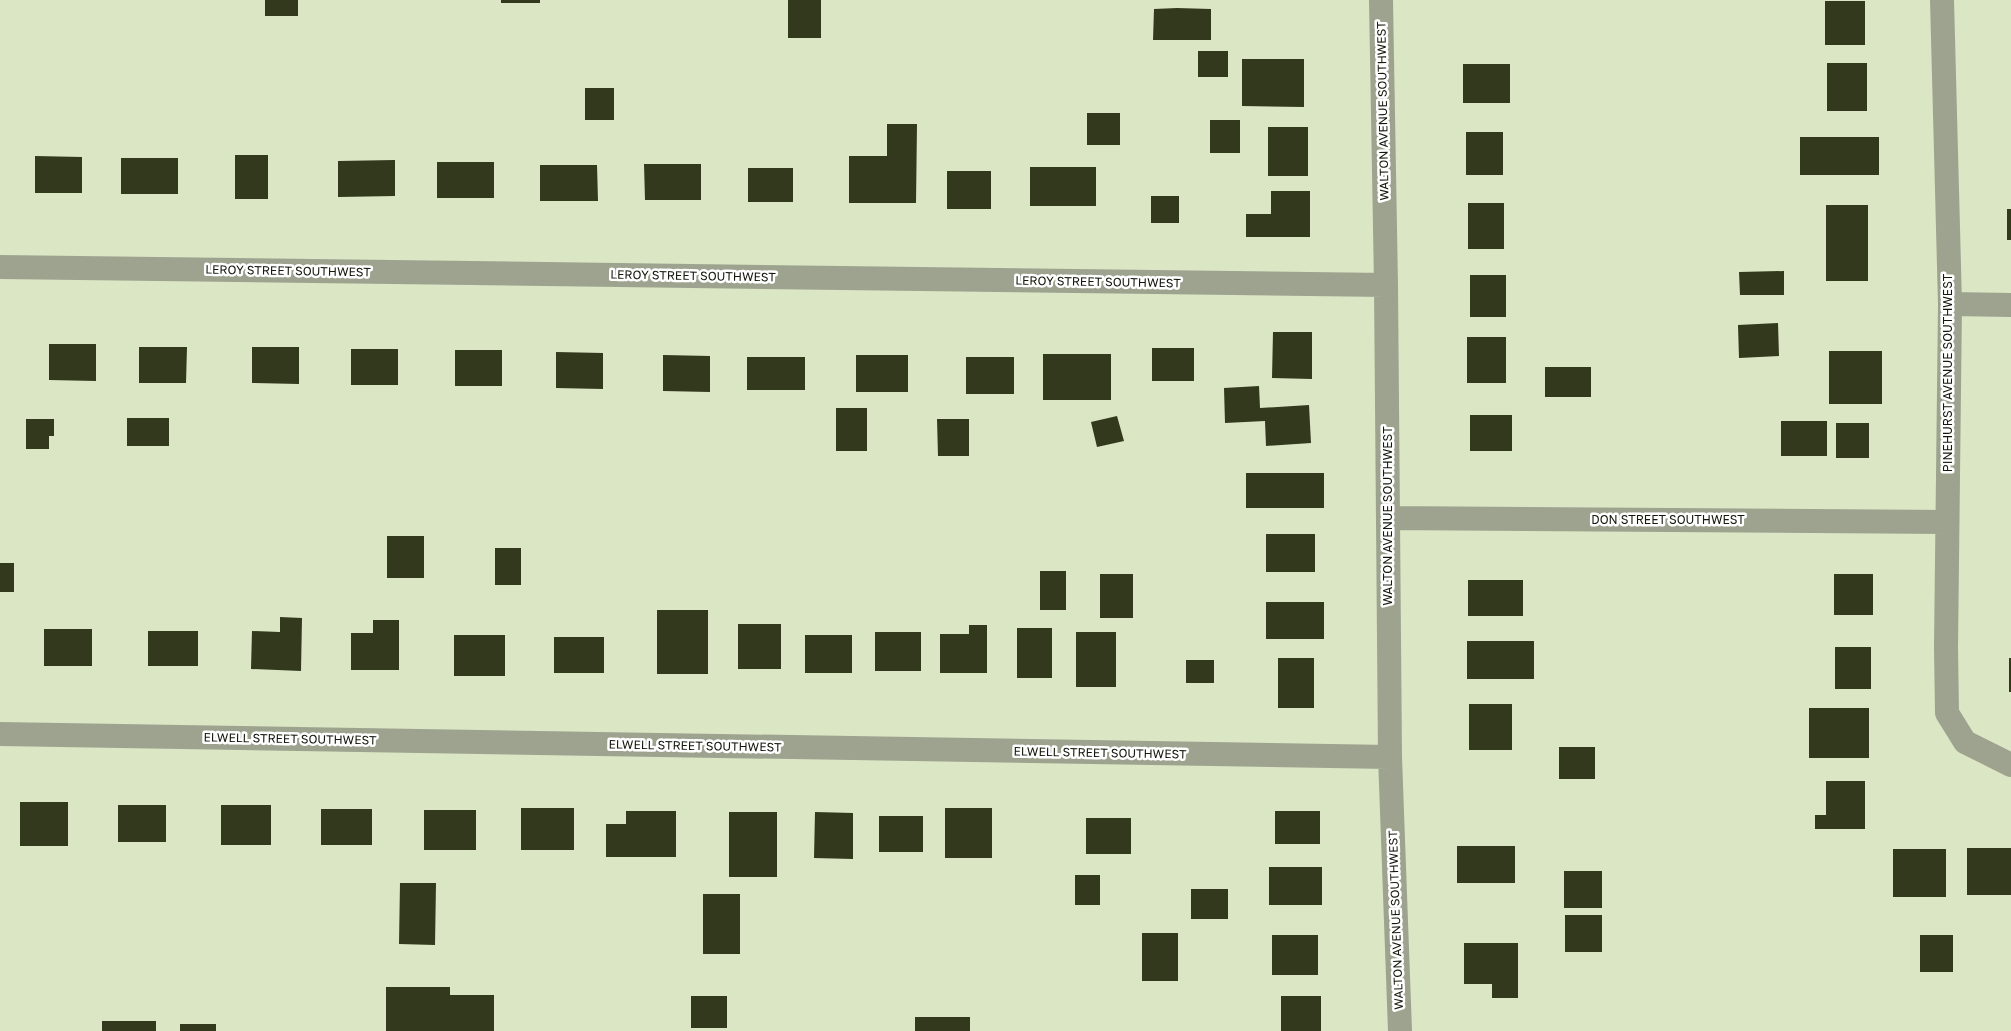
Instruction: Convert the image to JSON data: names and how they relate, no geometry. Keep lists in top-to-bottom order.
{
  "streets": {
    "street": [
      "WALTON AVENUE SOUTHWEST",
      "LEROY STREET SOUTHWEST",
      "PINEHURST AVENUE SOUTHWEST",
      "DON STREET SOUTHWEST",
      "ELWELL STREET SOUTHWEST"
    ]
  },
  "crossings": [
    ["WALTON AVENUE SOUTHWEST", "LEROY STREET SOUTHWEST"],
    ["WALTON AVENUE SOUTHWEST", "DON STREET SOUTHWEST"],
    ["WALTON AVENUE SOUTHWEST", "ELWELL STREET SOUTHWEST"],
    ["PINEHURST AVENUE SOUTHWEST", "DON STREET SOUTHWEST"]
  ]
}
